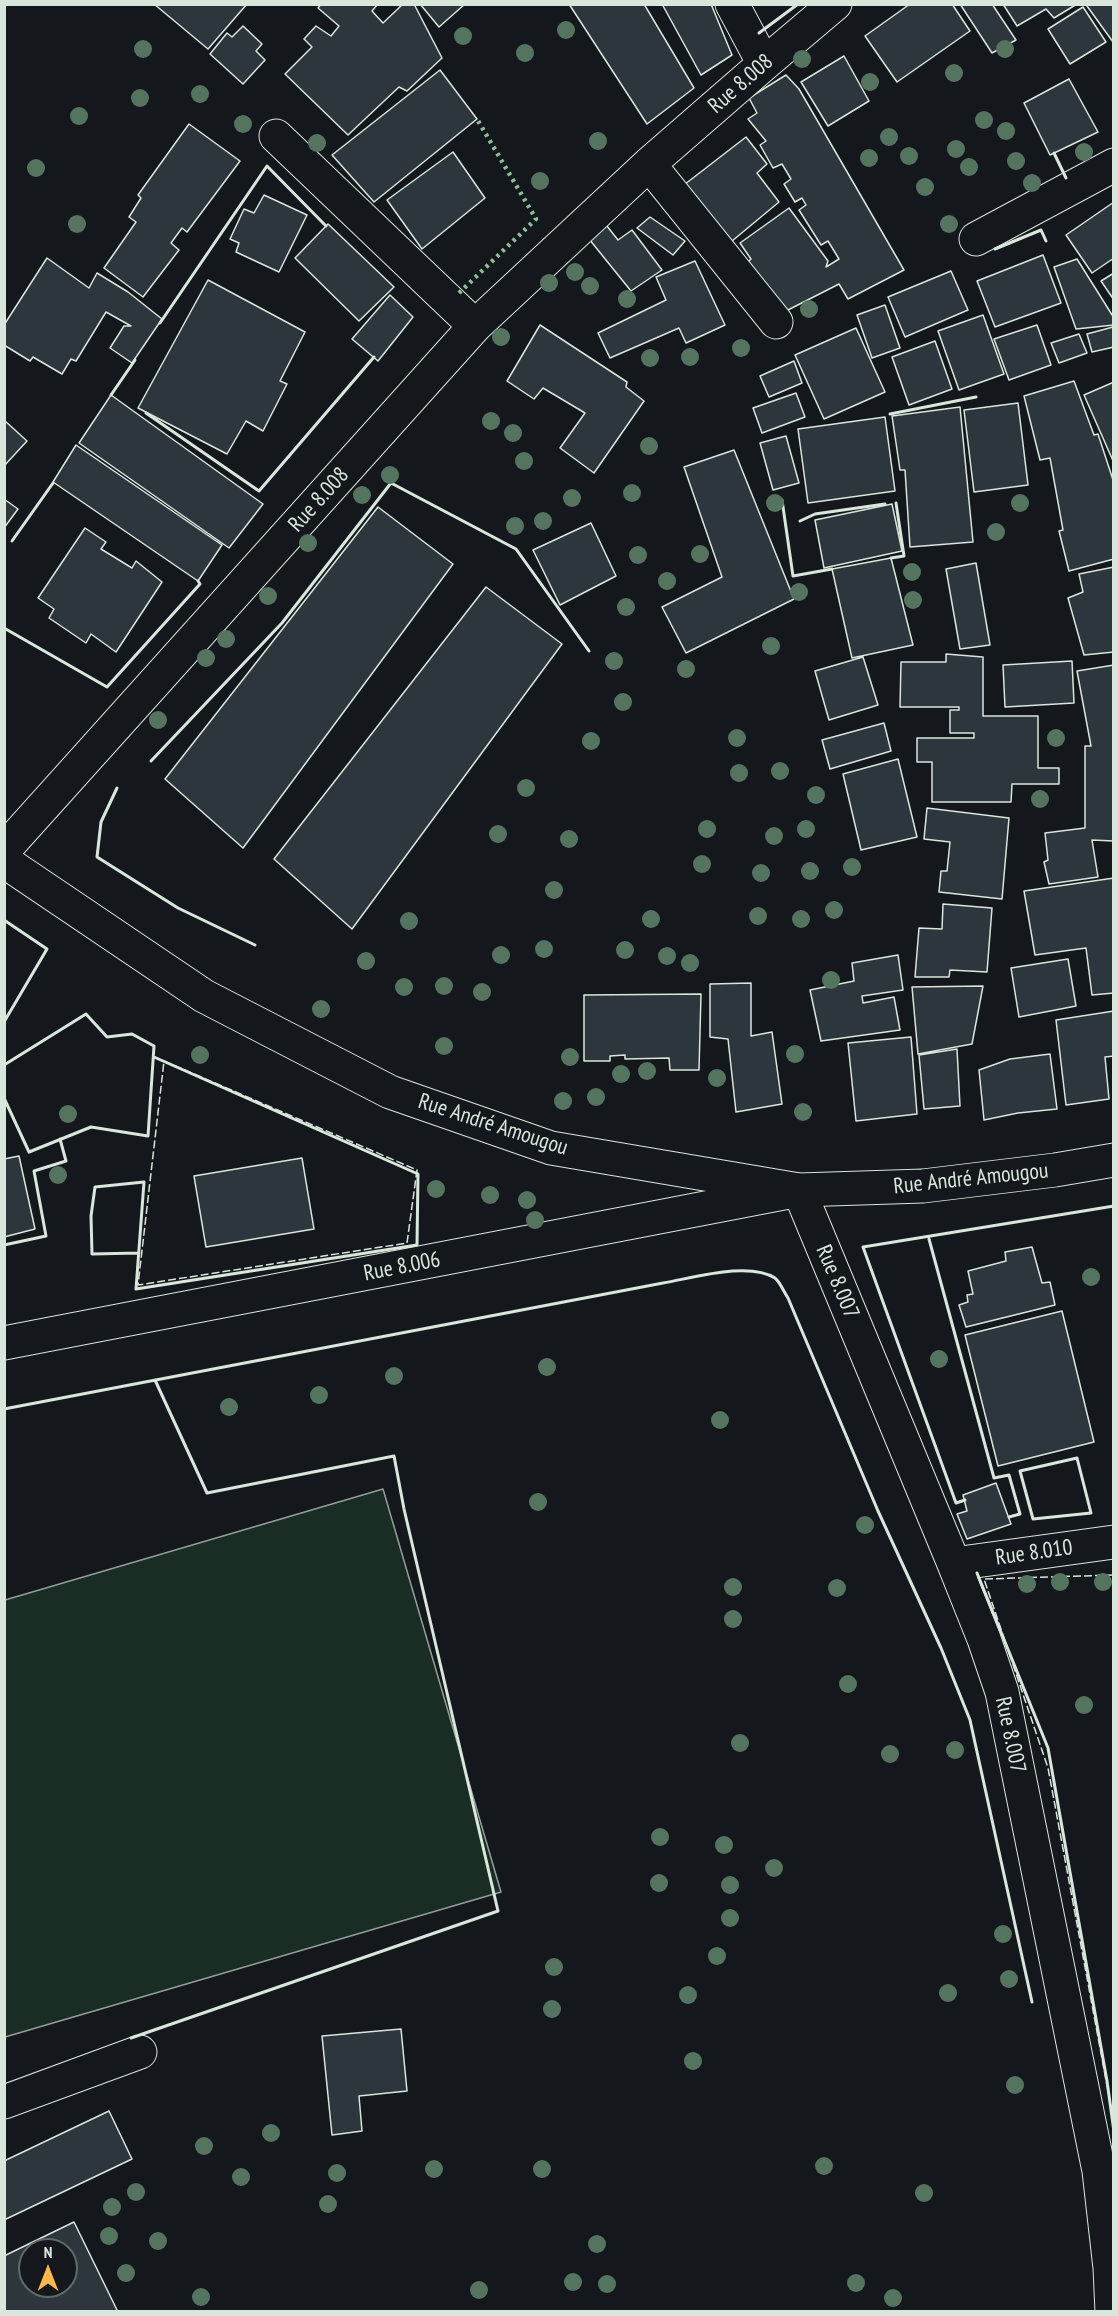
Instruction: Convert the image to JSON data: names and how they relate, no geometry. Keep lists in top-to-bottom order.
{
  "streets": {
    "street": [
      "Rue 8.008",
      "Rue André Amougou",
      "Rue 8.006",
      "Rue 8.007",
      "Rue 8.010"
    ]
  },
  "crossings": [
    ["Rue André Amougou", "Rue 8.006"],
    ["Rue André Amougou", "Rue 8.007"],
    ["Rue 8.006", "Rue 8.007"],
    ["Rue 8.007", "Rue 8.010"]
  ],
  "north": "top"
}
